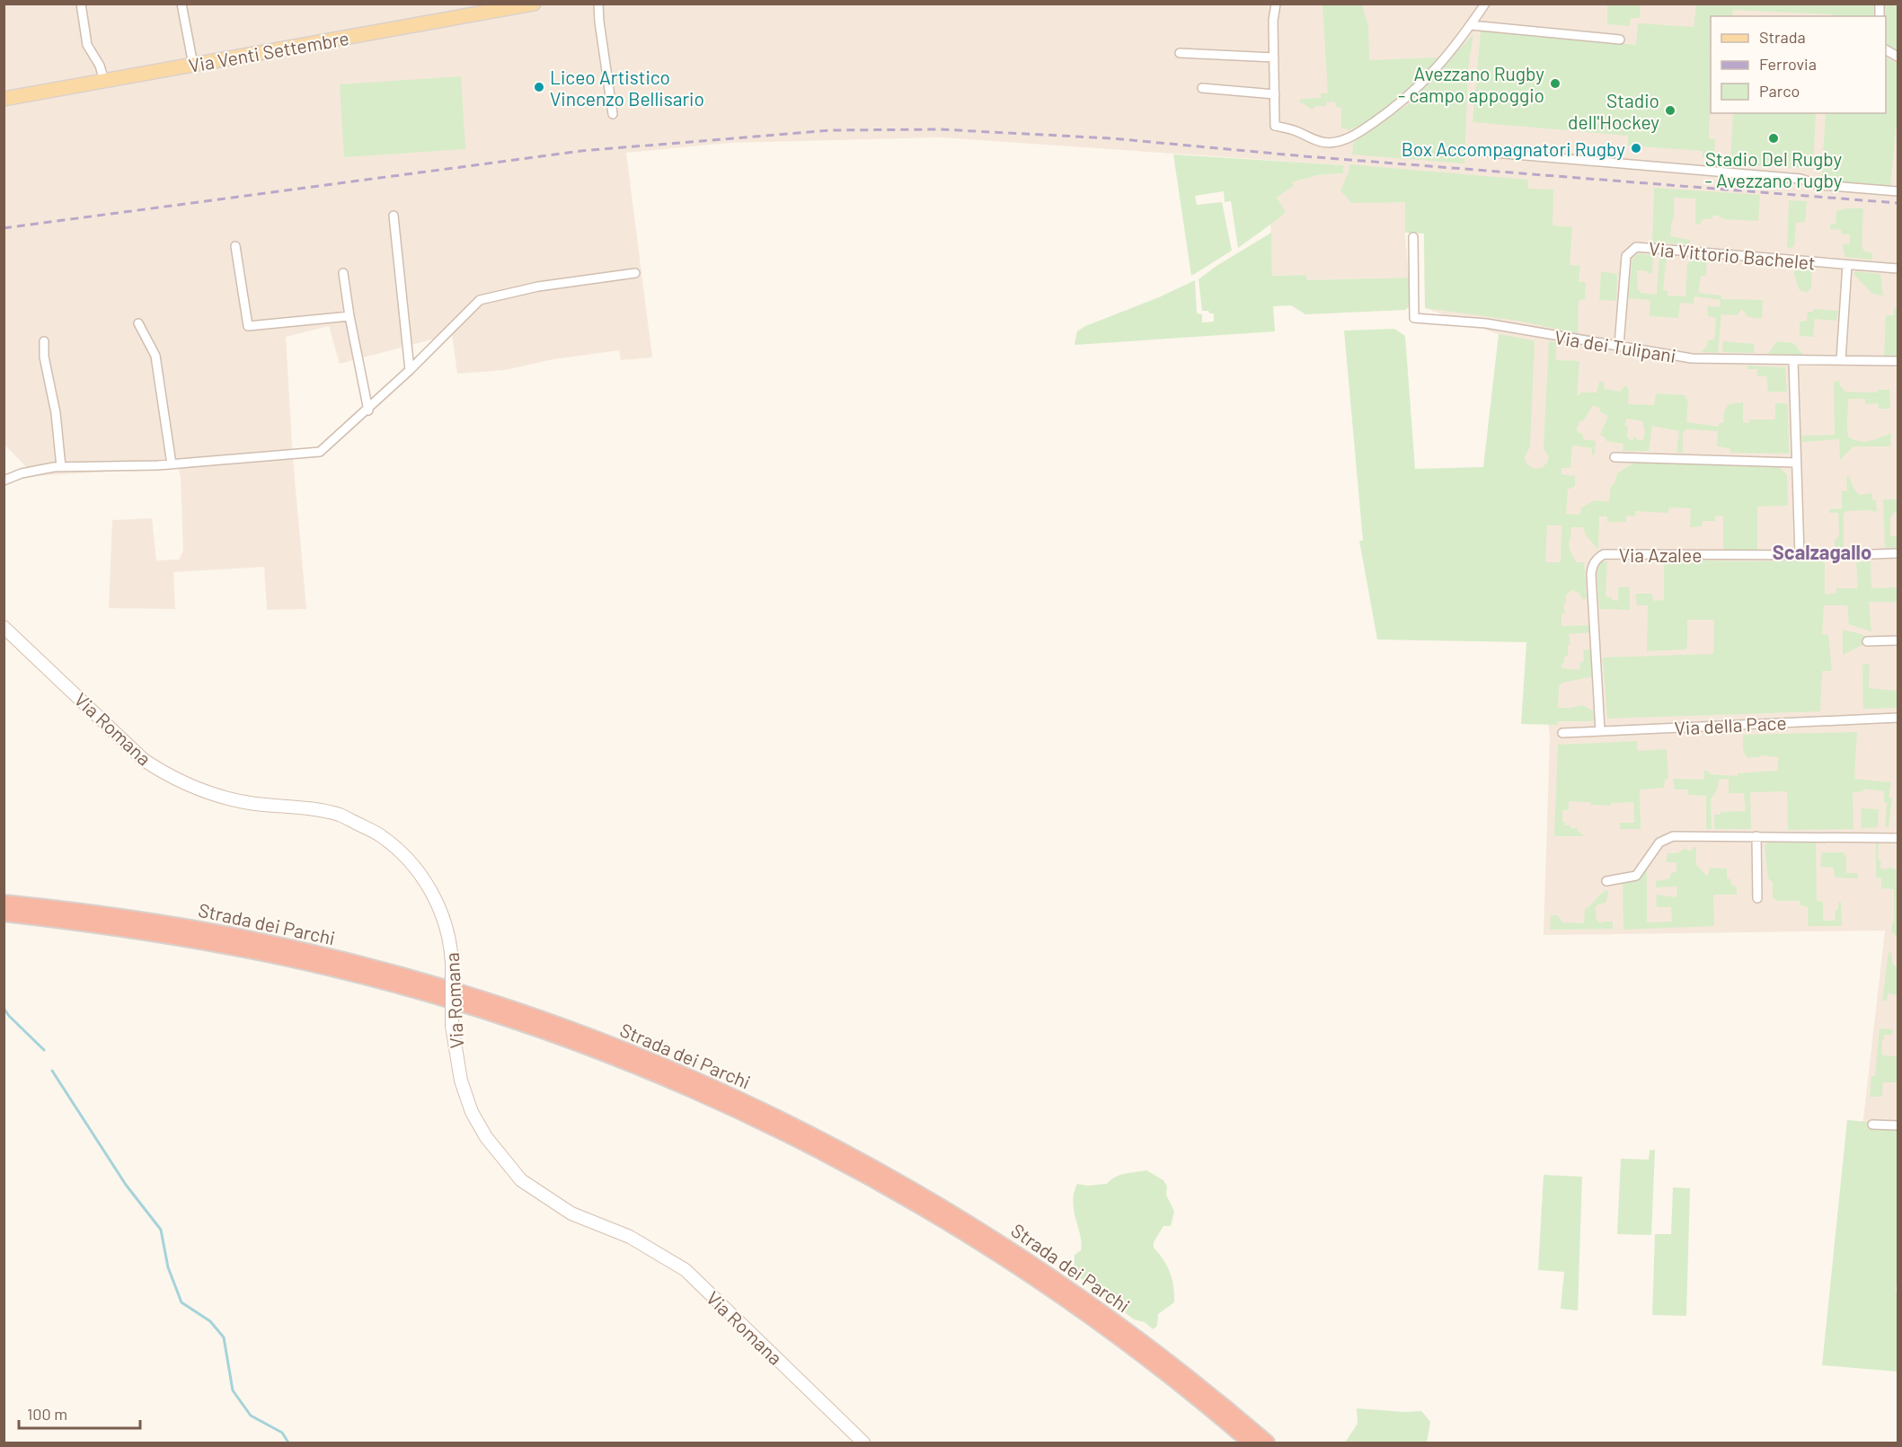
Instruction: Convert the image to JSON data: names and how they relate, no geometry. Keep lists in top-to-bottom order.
{
  "streets": {
    "highway": ["Strada dei Parchi"],
    "main road": ["Via Venti Settembre", "Via Romana"],
    "street": [
      "Via Vittorio Bachelet",
      "Via dei Tulipani",
      "Via Azalee",
      "Via della Pace"
    ]
  },
  "crossings": [
    ["Via Vittorio Bachelet", "Via dei Tulipani"],
    ["Via Azalee", "Via della Pace"]
  ],
  "districts": ["Scalzagallo"],
  "places": [
    "Avezzano Rugby - campo appoggio",
    "Liceo Artistico Vincenzo Bellisario",
    "Stadio dell'Hockey",
    "Stadio Del Rugby - Avezzano rugby",
    "Box Accompagnatori Rugby"
  ],
  "legend": ["Strada", "Ferrovia", "Parco"],
  "scale_bar": "100 m"
}
